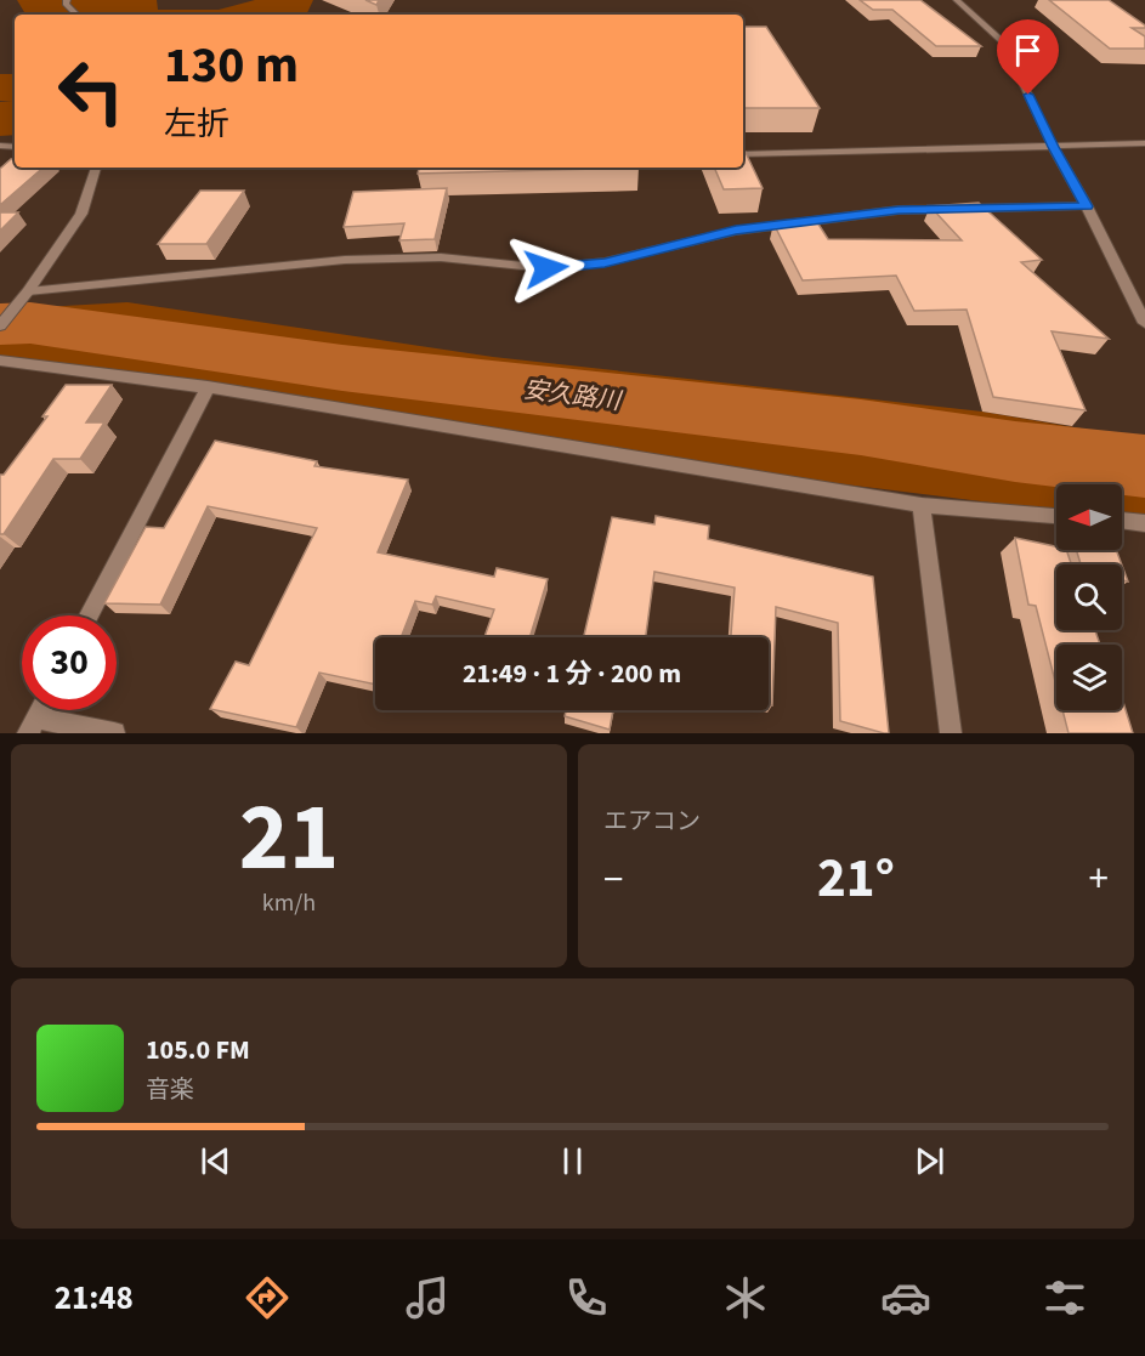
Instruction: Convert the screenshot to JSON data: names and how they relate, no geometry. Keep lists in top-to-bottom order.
{
  "water": ["安久路川"],
  "north": "left",
  "page": {
    "turn": ["130 m", "左折"],
    "limit": "30",
    "trip": "21:49 · 1 分 · 200 m",
    "tile": [
      ["21", "km/h"],
      "エアコン"
    ],
    "heat": ["−", "21°", "+"],
    "song": ["105.0 FM", "音楽"],
    "tabs": "21:48"
  }
}
